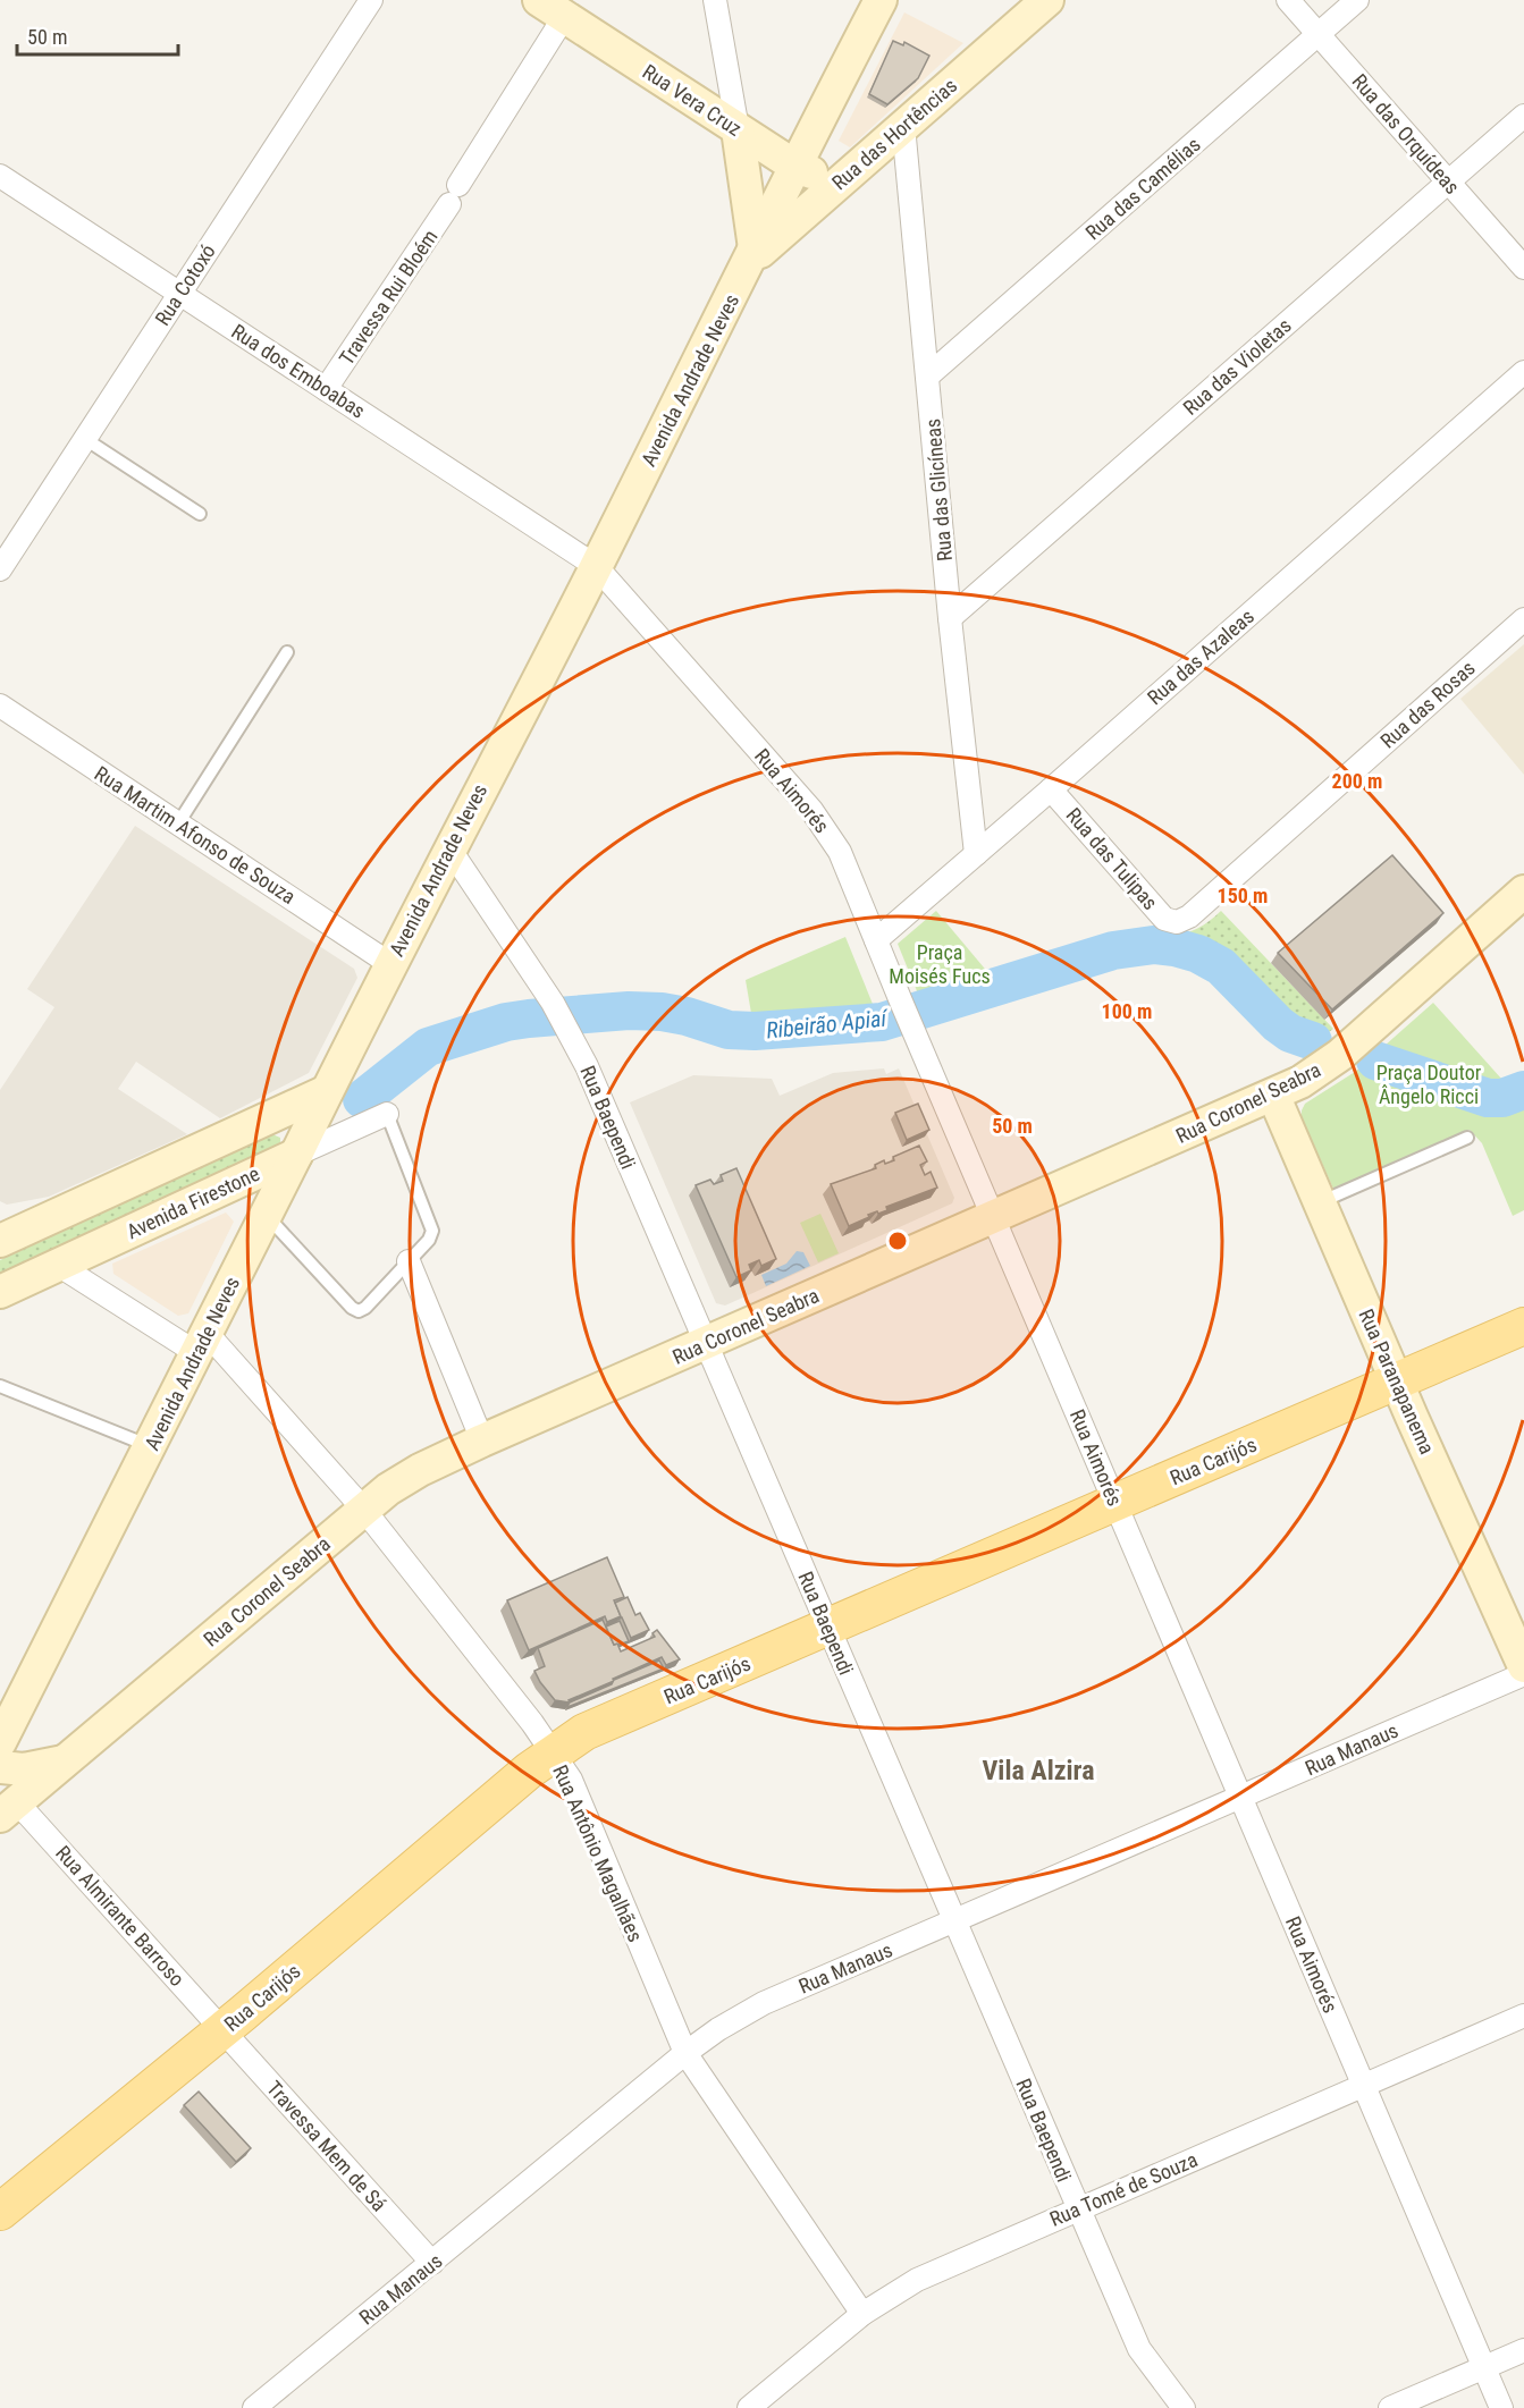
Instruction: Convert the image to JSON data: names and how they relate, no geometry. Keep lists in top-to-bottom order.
{
  "streets": {
    "main road": [
      "Rua Vera Cruz",
      "Rua das Hortências",
      "Avenida Andrade Neves",
      "Rua Coronel Seabra",
      "Avenida Firestone",
      "Rua Paranapanema",
      "Rua Carijós"
    ],
    "street": [
      "Rua das Orquídeas",
      "Rua das Camélias",
      "Rua Cotoxó",
      "Travessa Rui Bloém",
      "Rua das Violetas",
      "Rua dos Emboabas",
      "Rua das Glicíneas",
      "Rua das Azaleas",
      "Rua das Rosas",
      "Rua Aimorés",
      "Rua Martim Afonso de Souza",
      "Rua das Tulipas",
      "Rua Baependi",
      "Rua Manaus",
      "Rua Antônio Magalhães",
      "Rua Almirante Barroso",
      "Travessa Mem de Sá",
      "Rua Tomé de Souza"
    ]
  },
  "crossings": [
    ["Rua Vera Cruz", "Rua das Hortências"],
    ["Rua Vera Cruz", "Travessa Rui Bloém"],
    ["Rua Vera Cruz", "Avenida Andrade Neves"],
    ["Rua das Hortências", "Avenida Andrade Neves"],
    ["Rua das Hortências", "Rua das Glicíneas"],
    ["Rua das Orquídeas", "Rua das Camélias"],
    ["Rua das Orquídeas", "Rua das Violetas"],
    ["Rua das Camélias", "Rua das Glicíneas"],
    ["Rua Cotoxó", "Rua dos Emboabas"],
    ["Travessa Rui Bloém", "Rua dos Emboabas"],
    ["Rua das Violetas", "Rua das Glicíneas"],
    ["Rua dos Emboabas", "Avenida Andrade Neves"],
    ["Rua dos Emboabas", "Rua Aimorés"],
    ["Avenida Andrade Neves", "Rua Aimorés"],
    ["Avenida Andrade Neves", "Rua Martim Afonso de Souza"],
    ["Avenida Andrade Neves", "Rua Baependi"],
    ["Avenida Andrade Neves", "Avenida Firestone"],
    ["Avenida Andrade Neves", "Rua Antônio Magalhães"],
    ["Rua das Glicíneas", "Rua das Azaleas"],
    ["Rua das Azaleas", "Rua Aimorés"],
    ["Rua das Azaleas", "Rua das Tulipas"],
    ["Rua das Rosas", "Rua das Tulipas"],
    ["Rua Aimorés", "Rua Coronel Seabra"],
    ["Rua Aimorés", "Rua Carijós"],
    ["Rua Aimorés", "Rua Manaus"],
    ["Rua Aimorés", "Rua Tomé de Souza"],
    ["Rua Coronel Seabra", "Rua Baependi"],
    ["Rua Coronel Seabra", "Rua Paranapanema"],
    ["Rua Coronel Seabra", "Rua Antônio Magalhães"],
    ["Rua Coronel Seabra", "Rua Almirante Barroso"],
    ["Rua Baependi", "Rua Carijós"],
    ["Rua Baependi", "Rua Manaus"],
    ["Rua Baependi", "Rua Tomé de Souza"],
    ["Avenida Firestone", "Rua Antônio Magalhães"],
    ["Rua Paranapanema", "Rua Carijós"],
    ["Rua Carijós", "Rua Antônio Magalhães"],
    ["Rua Carijós", "Rua Almirante Barroso"],
    ["Rua Carijós", "Travessa Mem de Sá"],
    ["Rua Manaus", "Rua Antônio Magalhães"],
    ["Rua Manaus", "Travessa Mem de Sá"],
    ["Rua Antônio Magalhães", "Rua Tomé de Souza"],
    ["Rua Almirante Barroso", "Travessa Mem de Sá"]
  ],
  "districts": ["Vila Alzira"],
  "water": ["Ribeirão Apiaí"],
  "parks": ["Praça Moisés Fucs", "Praça Doutor Ângelo Ricci"],
  "scale_bar": "50 m",
  "rings": [
    "200 m",
    "150 m",
    "100 m",
    "50 m"
  ]
}
